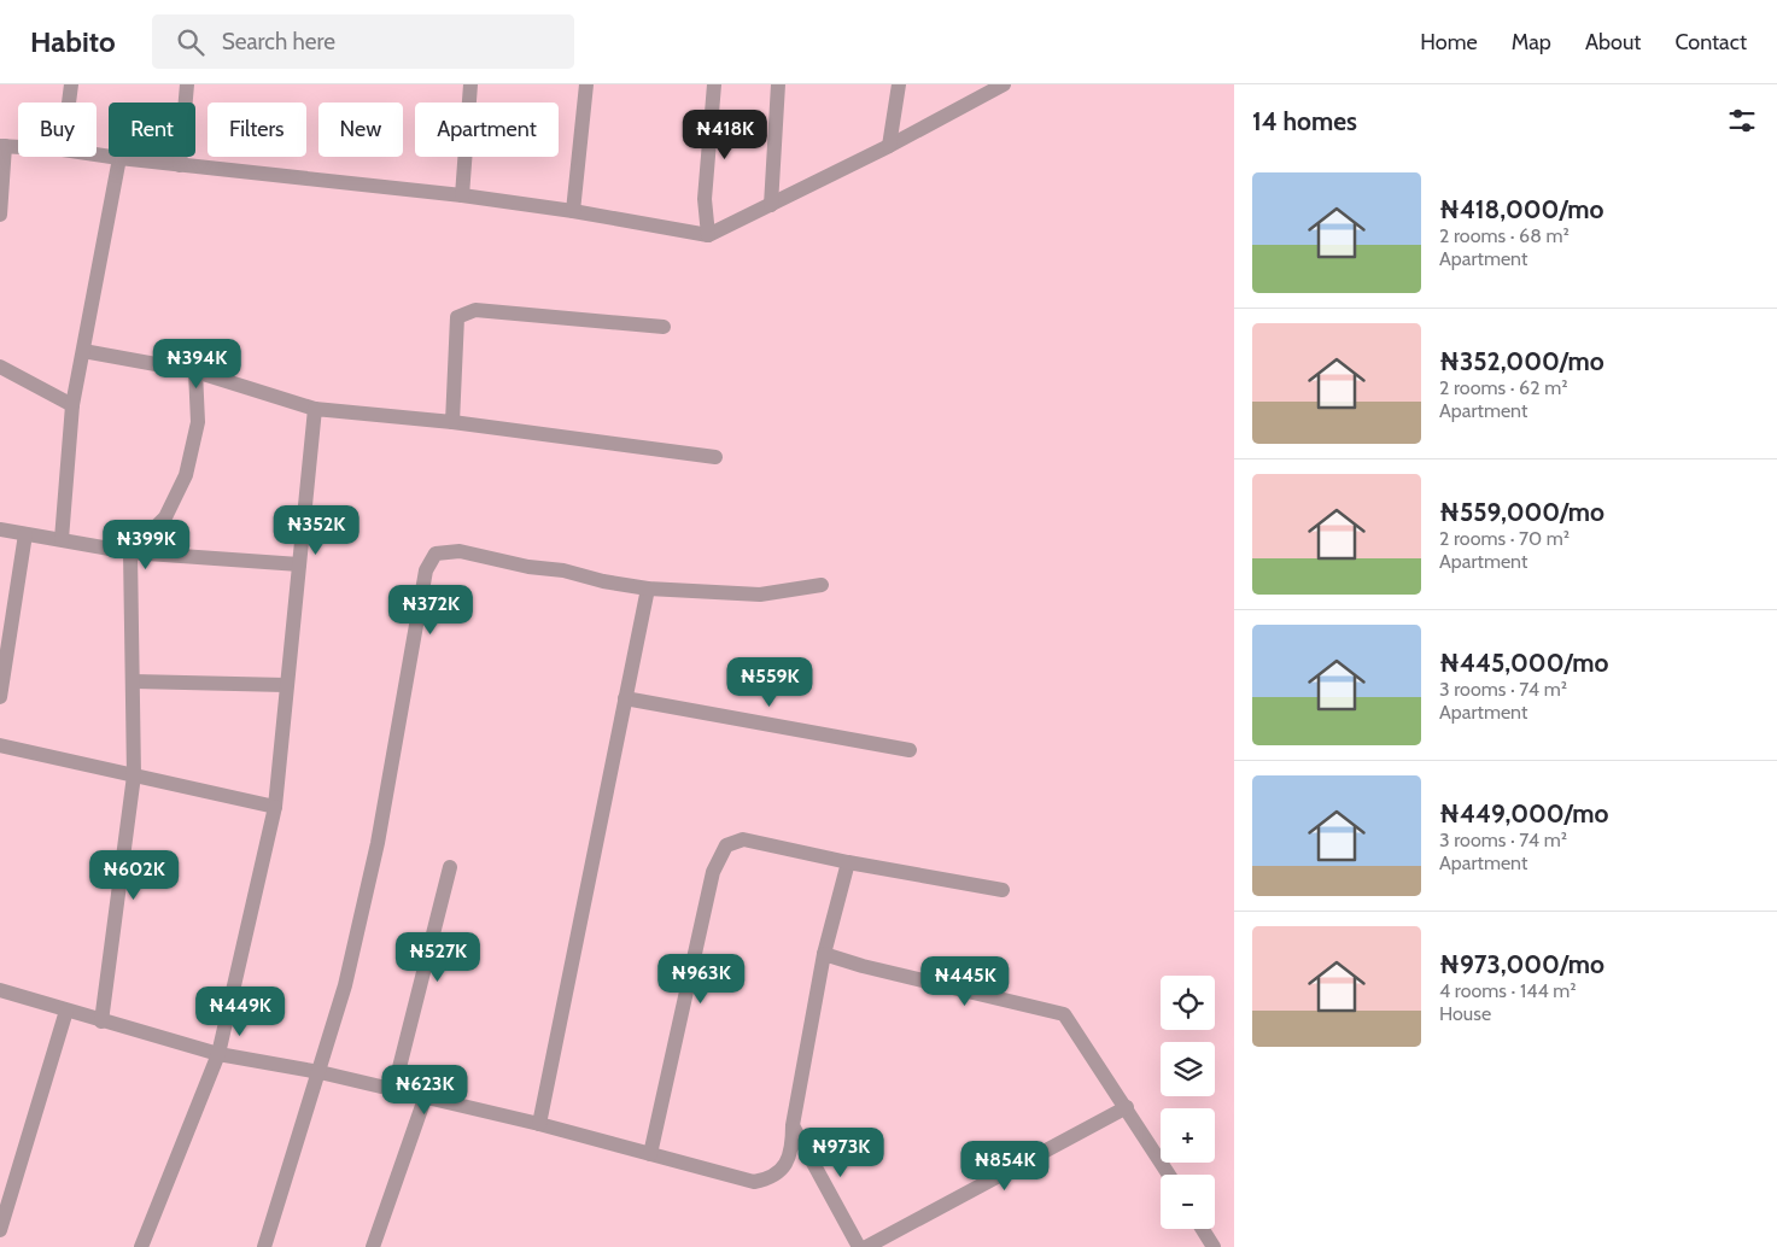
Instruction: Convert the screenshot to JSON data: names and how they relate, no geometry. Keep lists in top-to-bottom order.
{
  "page": {
    "header": "Habito",
    "search": "Search here",
    "nav": [
      "Home",
      "Map",
      "About",
      "Contact"
    ],
    "heading": "14 homes",
    "chip": [
      "Buy",
      "Rent",
      "Filters",
      "New",
      "Apartment"
    ],
    "price": [
      "₦418K",
      "₦394K",
      "₦352K",
      "₦399K",
      "₦372K",
      "₦559K",
      "₦602K",
      "₦527K",
      "₦963K",
      "₦445K",
      "₦449K",
      "₦623K",
      "₦973K",
      "₦854K"
    ],
    "list": [
      {
        "name": "₦418,000/mo",
        "note": "2 rooms · 68 m² · Apartment"
      },
      {
        "name": "₦352,000/mo",
        "note": "2 rooms · 62 m² · Apartment"
      },
      {
        "name": "₦559,000/mo",
        "note": "2 rooms · 70 m² · Apartment"
      },
      {
        "name": "₦445,000/mo",
        "note": "3 rooms · 74 m² · Apartment"
      },
      {
        "name": "₦449,000/mo",
        "note": "3 rooms · 74 m² · Apartment"
      },
      {
        "name": "₦973,000/mo",
        "note": "4 rooms · 144 m² · House"
      }
    ],
    "map_buttons": ["+", "−"]
  }
}
